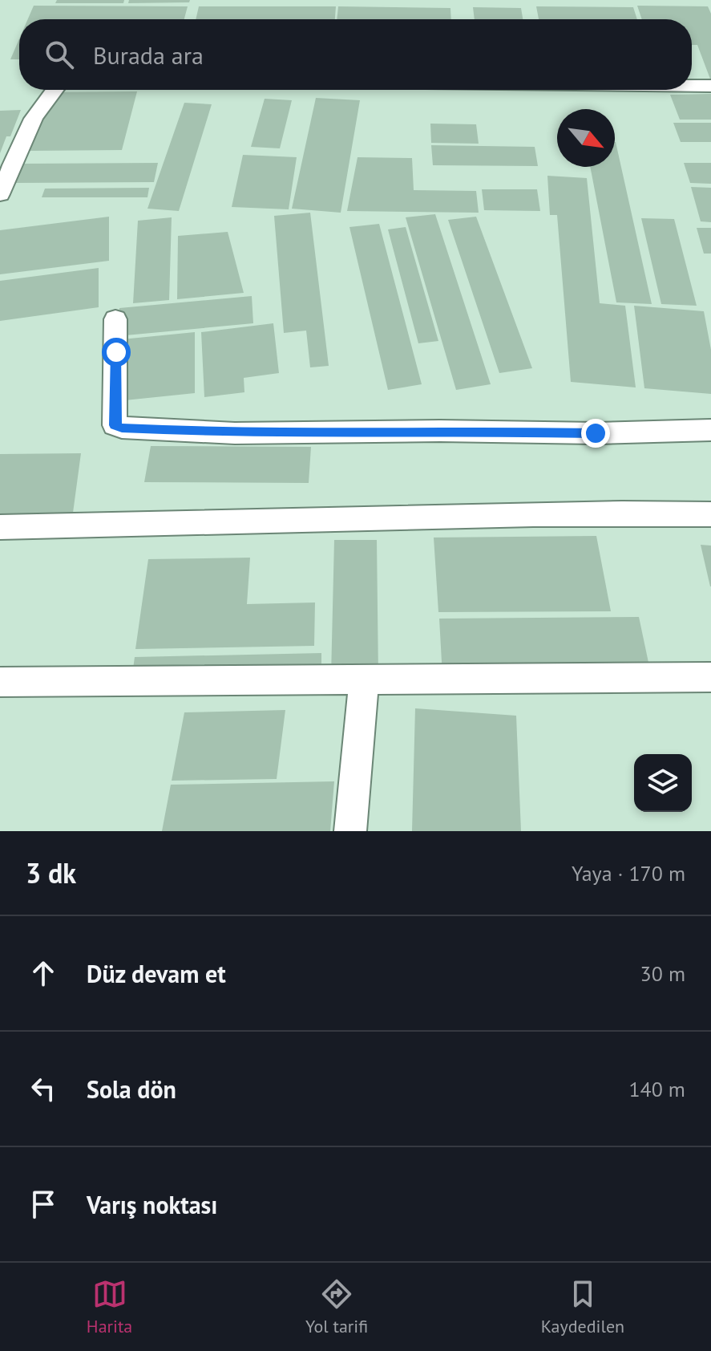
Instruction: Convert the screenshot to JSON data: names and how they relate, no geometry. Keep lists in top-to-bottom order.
{
  "north": "bottom right",
  "page": {
    "search": "Burada ara",
    "heading": ["3 dk", "Yaya · 170 m"],
    "list": [
      ["Düz devam et", "30 m"],
      ["Sola dön", "140 m"],
      "Varış noktası"
    ],
    "nav": ["Harita", "Yol tarifi", "Kaydedilen"]
  }
}
